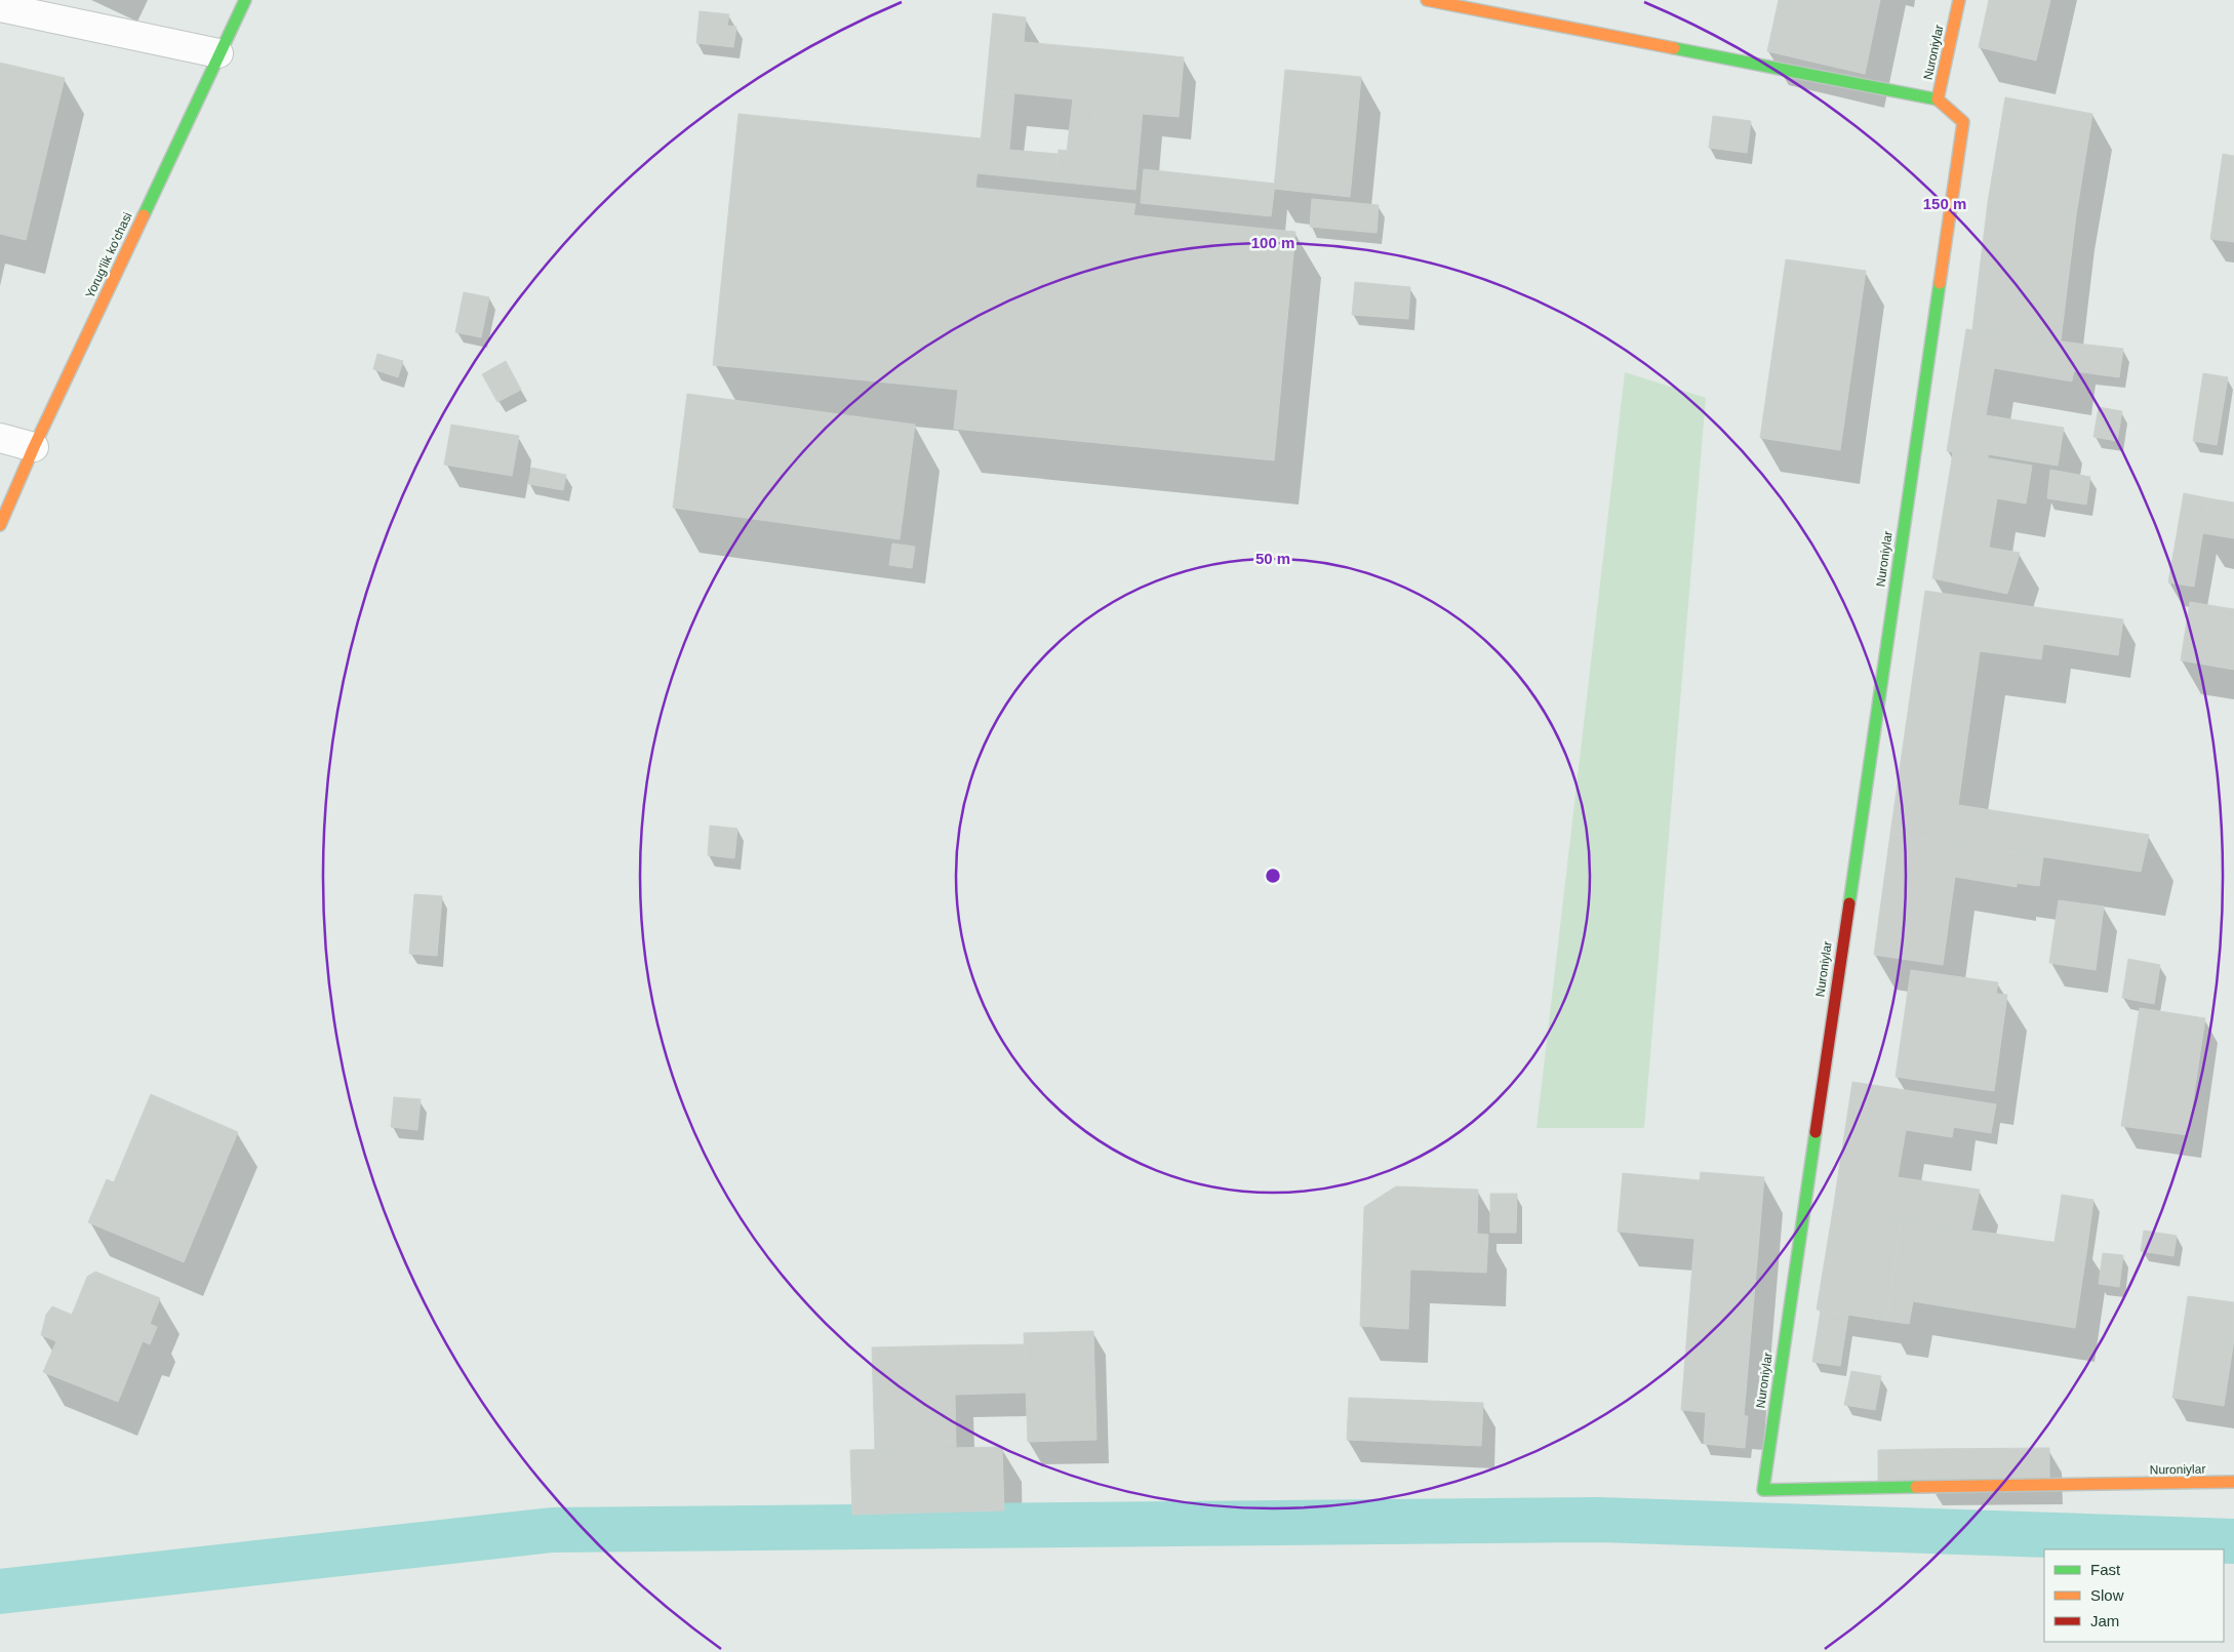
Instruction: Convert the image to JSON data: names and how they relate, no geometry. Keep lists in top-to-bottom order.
{
  "streets": {
    "street": ["Nuroniylar", "Yorug'lik ko'chasi"]
  },
  "legend": ["Fast", "Slow", "Jam"],
  "rings": ["150 m", "100 m", "50 m"]
}
